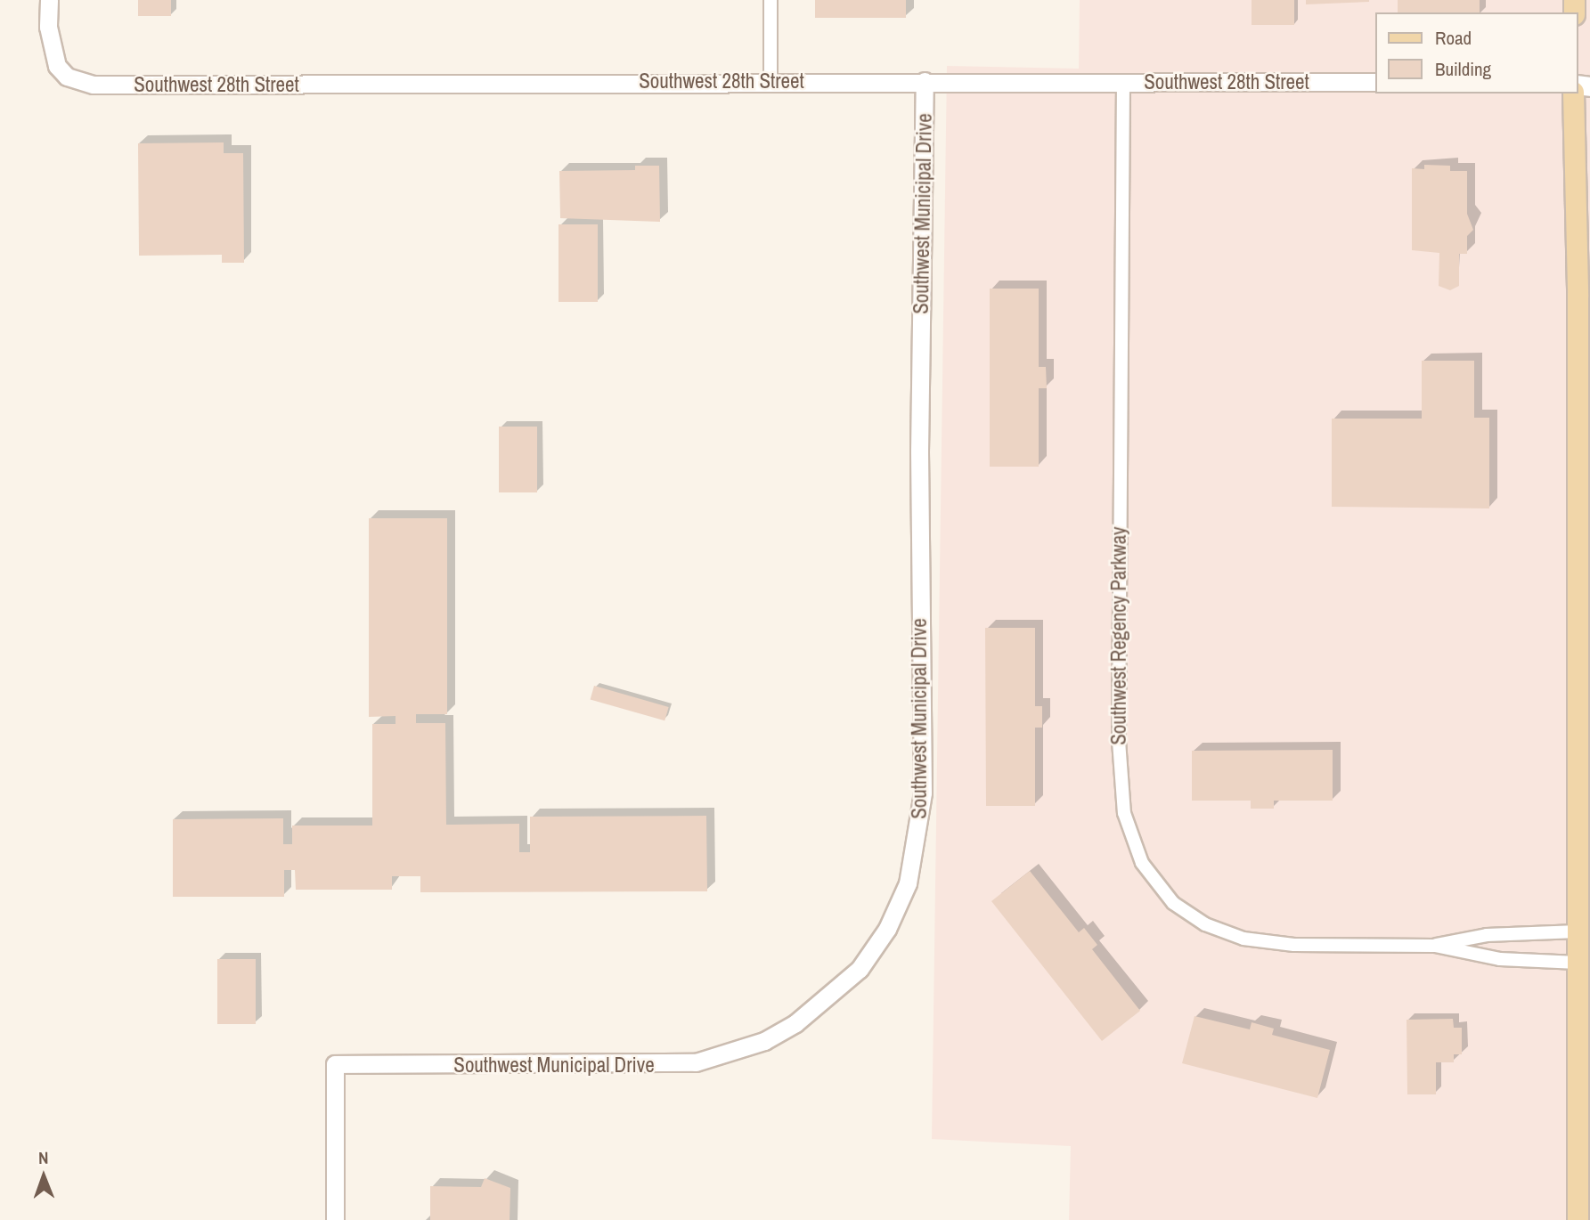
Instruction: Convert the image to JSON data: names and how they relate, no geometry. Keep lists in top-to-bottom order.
{
  "streets": {
    "street": ["Southwest 28th Street", "Southwest Municipal Drive", "Southwest Regency Parkway"]
  },
  "crossings": [
    ["Southwest 28th Street", "Southwest Municipal Drive"],
    ["Southwest 28th Street", "Southwest Regency Parkway"]
  ],
  "legend": ["Road", "Building"],
  "north": "top"
}
